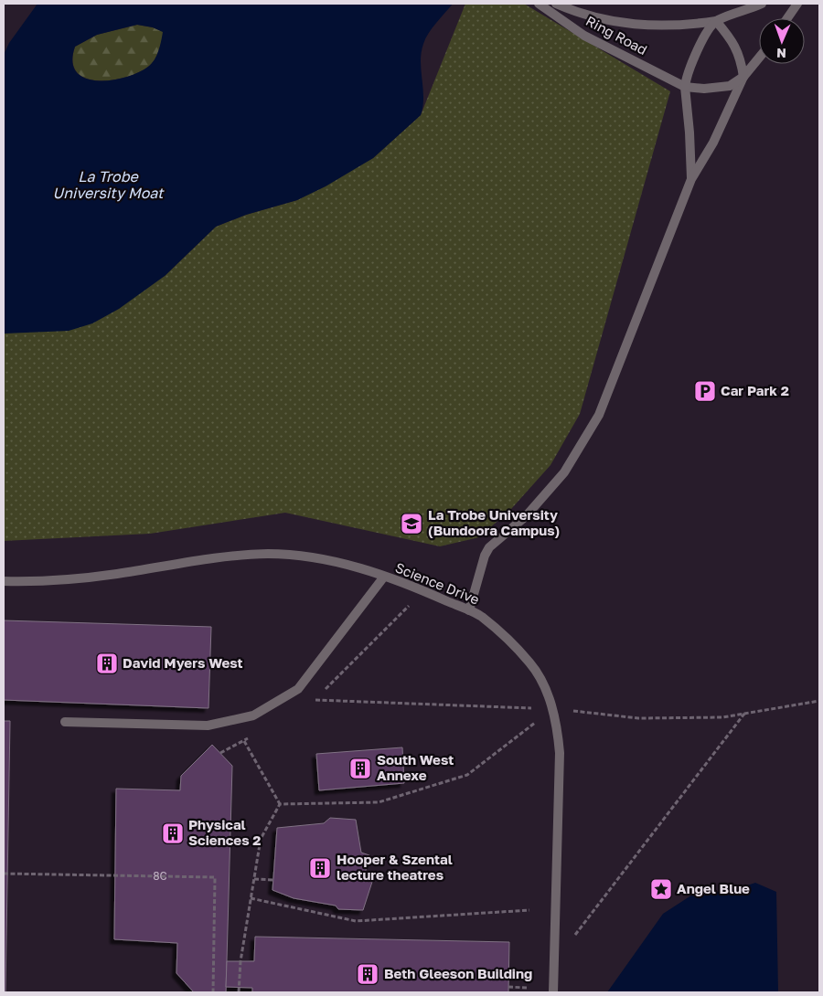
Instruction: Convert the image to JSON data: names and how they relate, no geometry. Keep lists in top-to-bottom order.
{
  "streets": {
    "street": ["Ring Road", "Science Drive"]
  },
  "water": ["La Trobe University Moat"],
  "places": {
    "parking": ["Car Park 2"],
    "school or university": ["La Trobe University (Bundoora Campus)"],
    "building": [
      "David Myers West",
      "South West Annexe",
      "Physical Sciences 2",
      "Hooper & Szental lecture theatres",
      "Beth Gleeson Building"
    ],
    "place": ["Angel Blue"]
  },
  "house_numbers": ["8C"],
  "north": "bottom"
}
